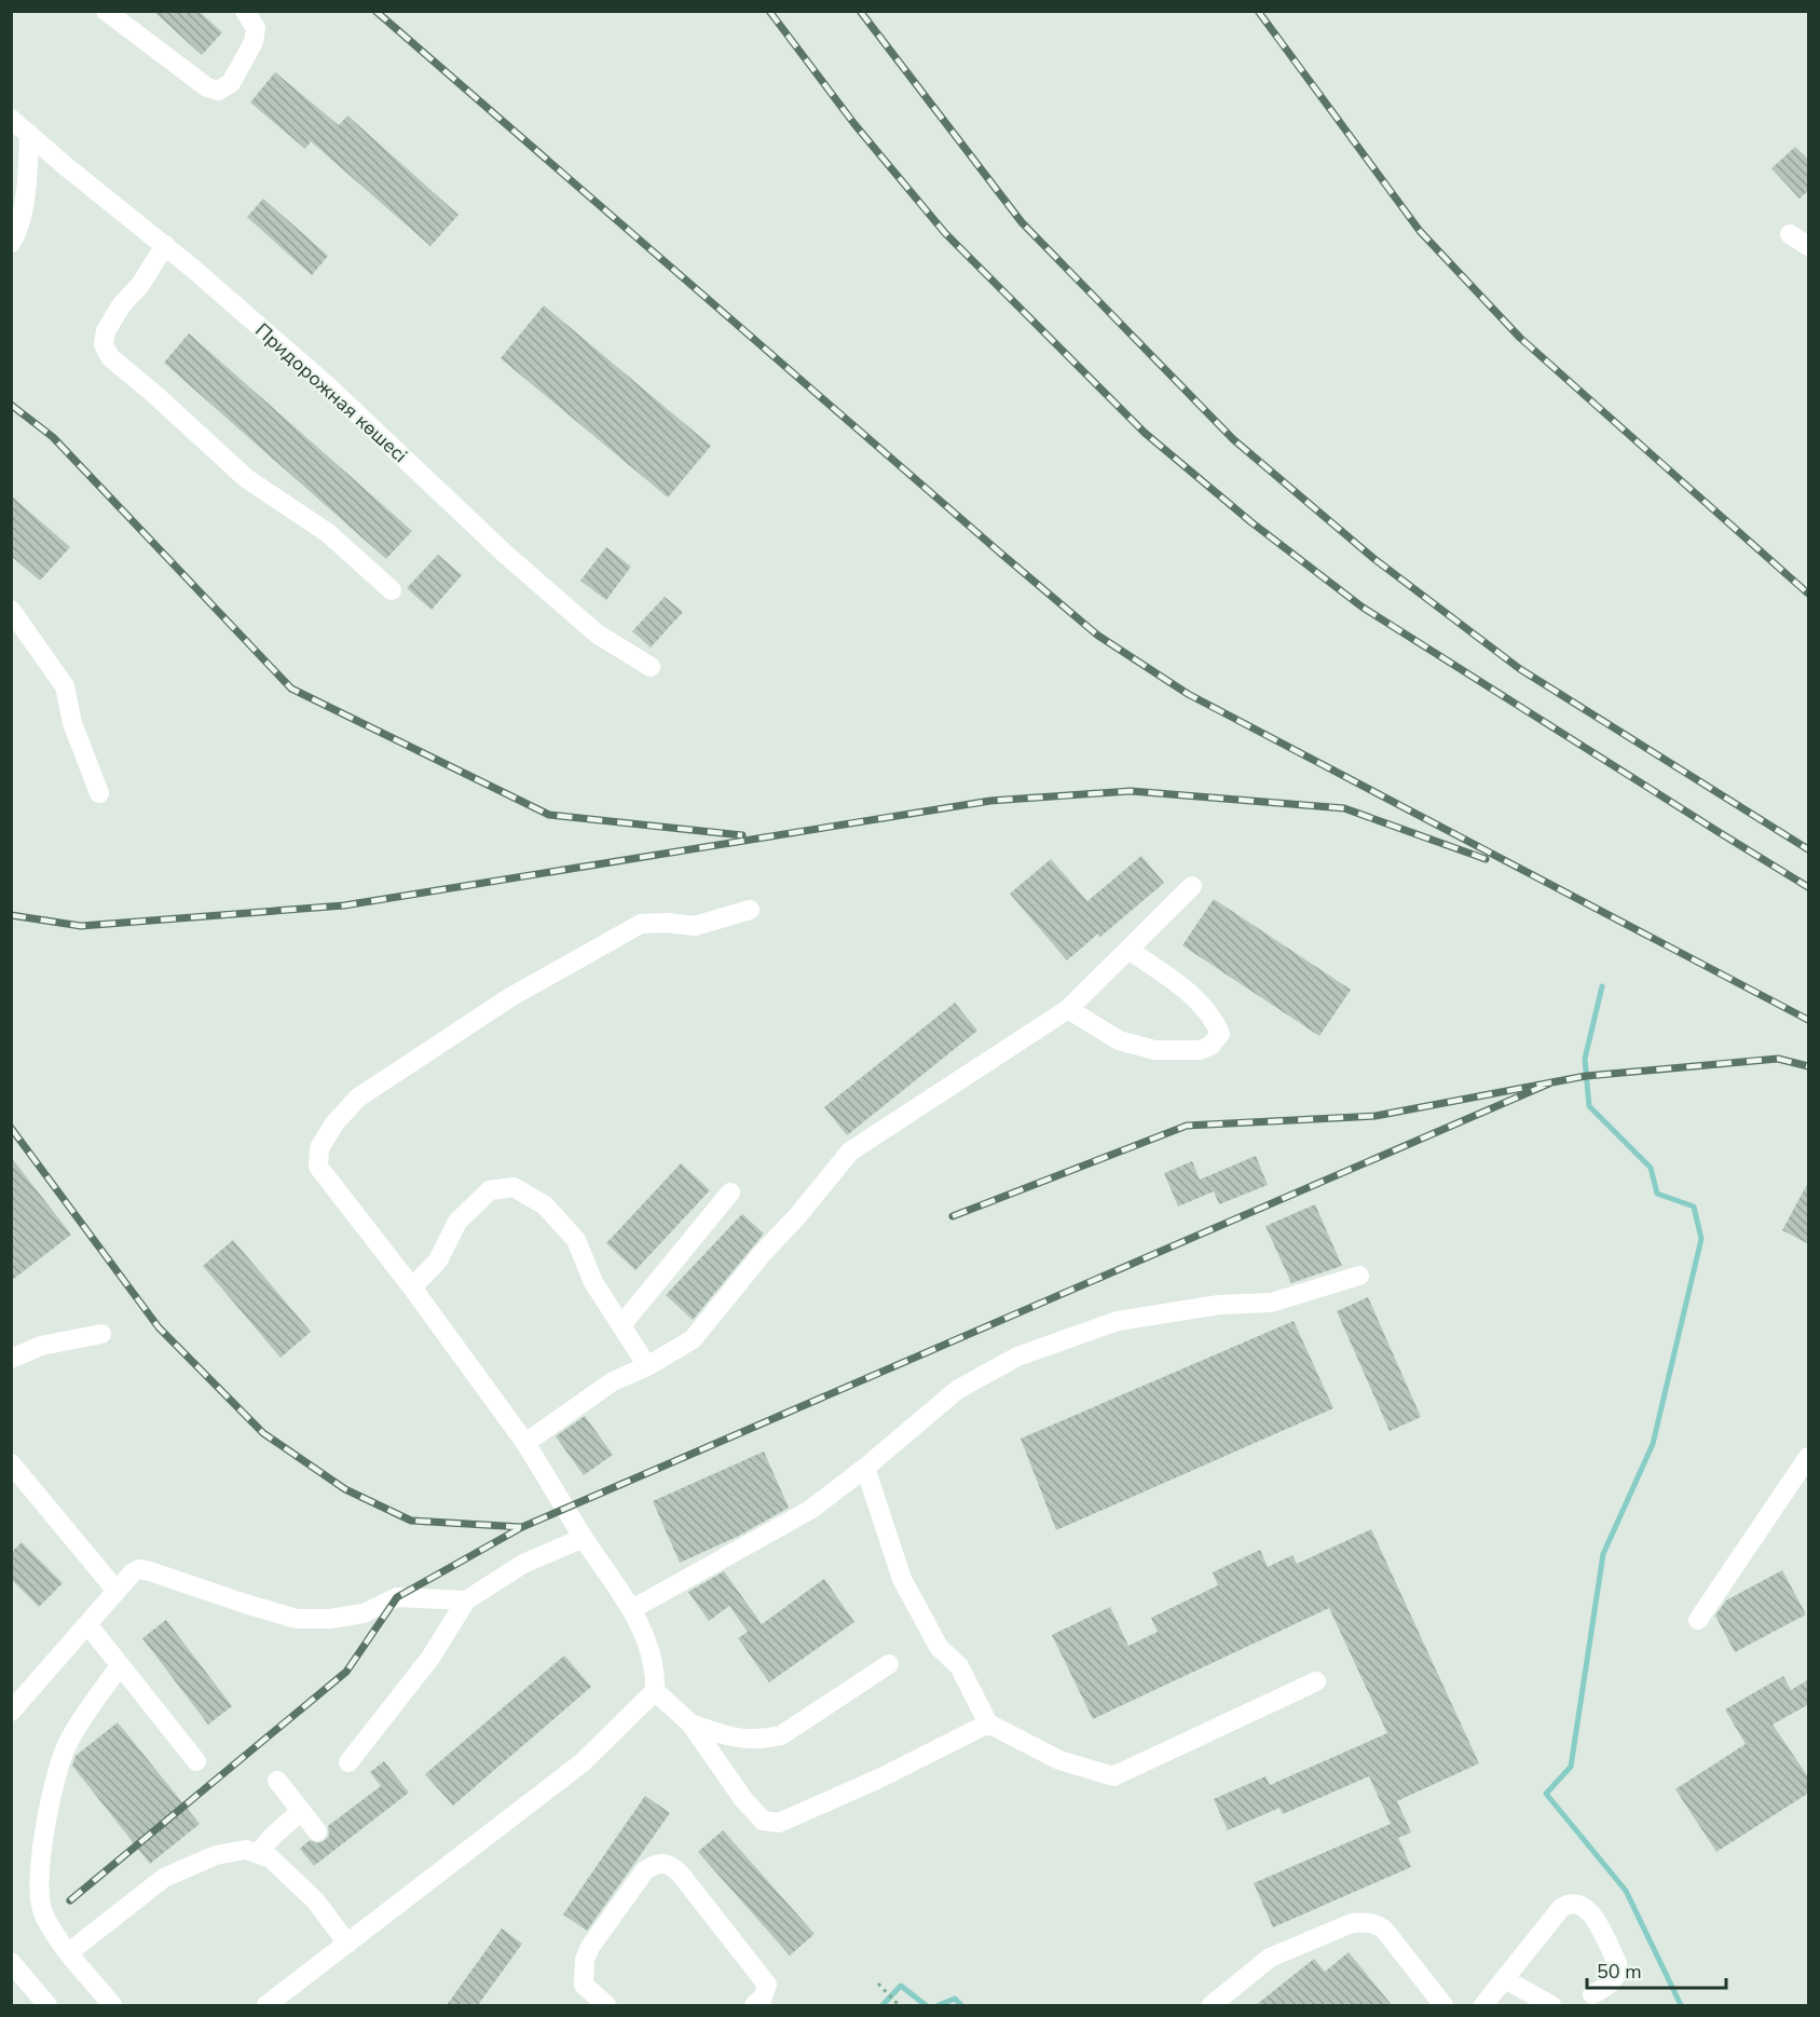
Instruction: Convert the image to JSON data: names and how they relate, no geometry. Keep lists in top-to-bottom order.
{
  "streets": {
    "street": ["Придорожная көшесі"]
  },
  "scale_bar": "50 m"
}
